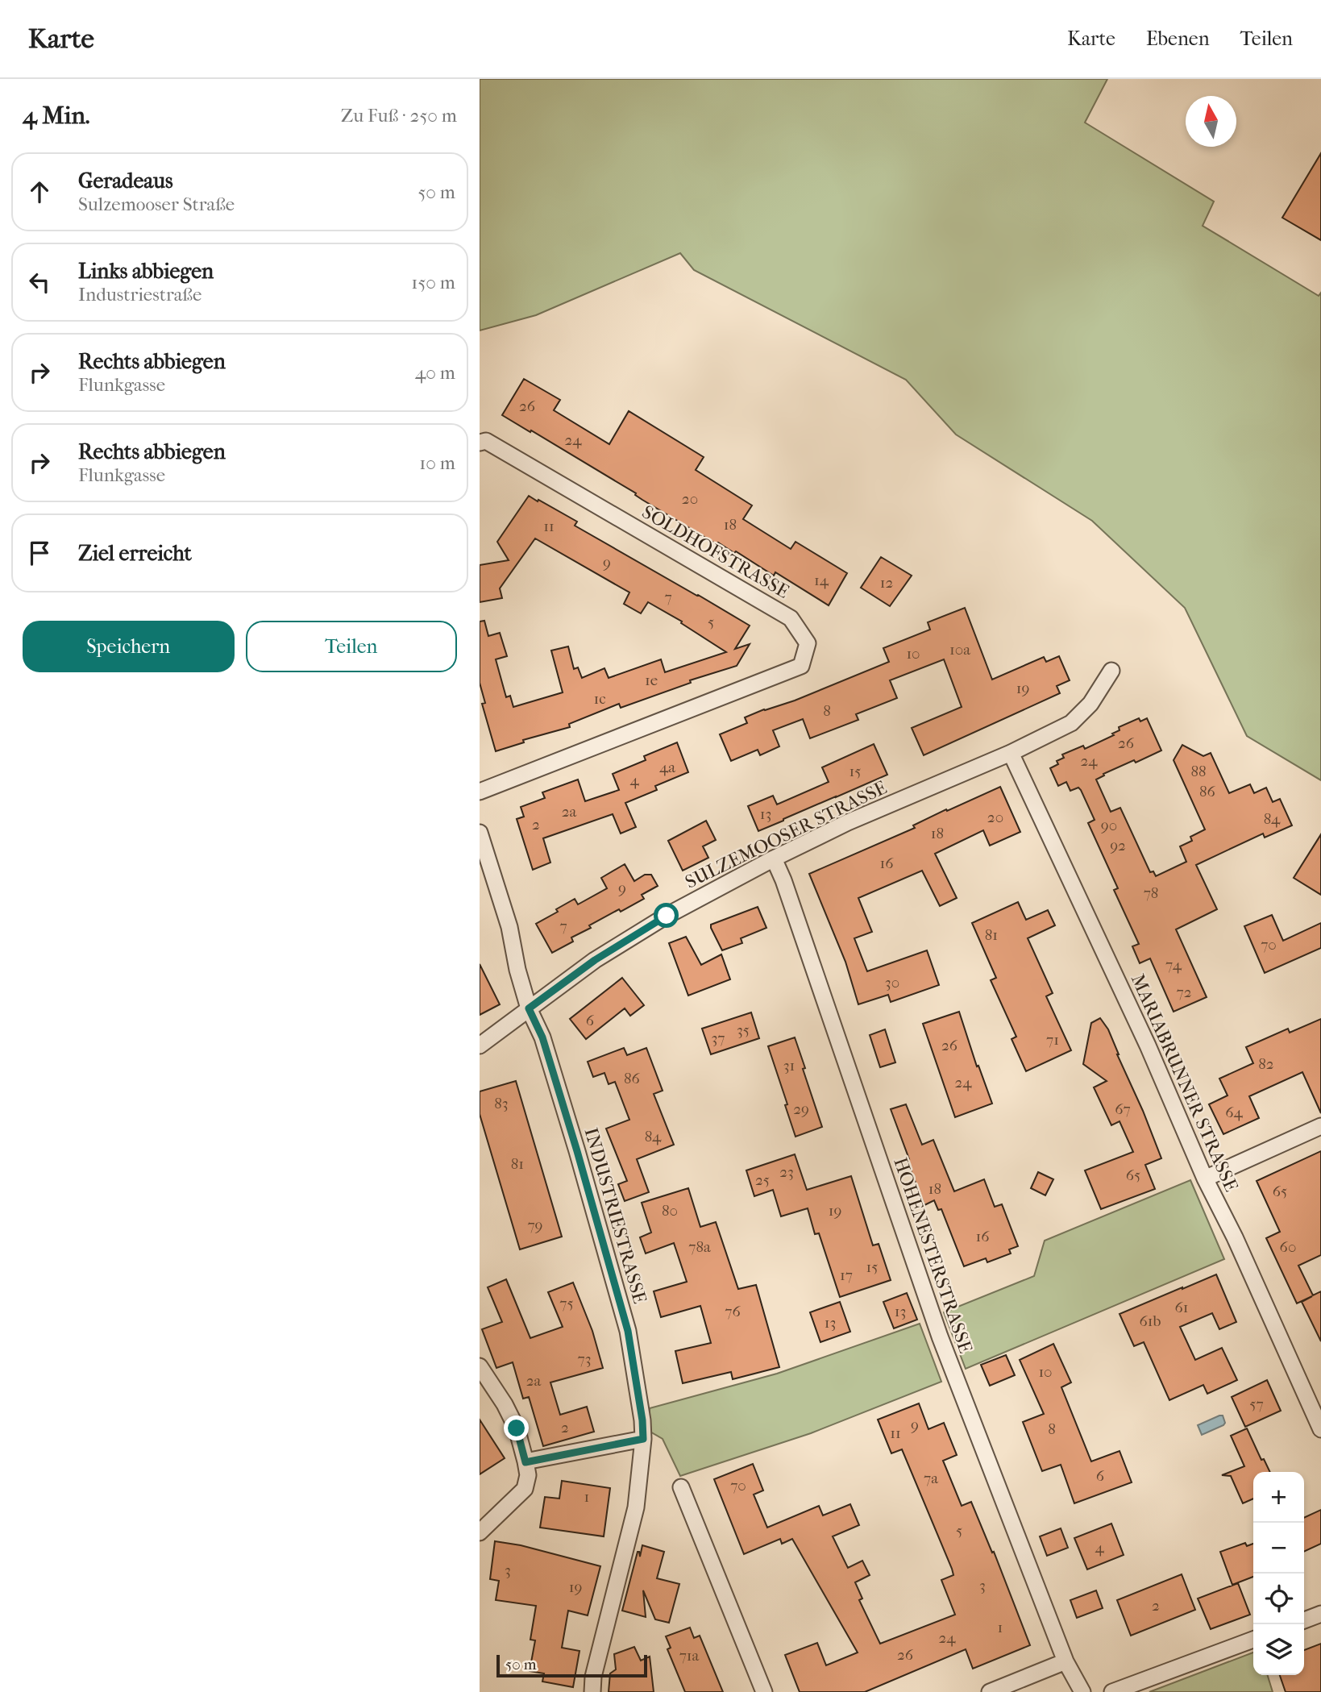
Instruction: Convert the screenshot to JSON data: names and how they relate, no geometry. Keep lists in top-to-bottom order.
{
  "streets": {
    "street": [
      "SOLDHOFSTRASSE",
      "SULZEMOOSER STRASSE",
      "MARIABRUNNER STRASSE",
      "INDUSTRIESTRASSE",
      "HOHENESTERSTRASSE"
    ]
  },
  "crossings": [
    ["SULZEMOOSER STRASSE", "MARIABRUNNER STRASSE"],
    ["SULZEMOOSER STRASSE", "INDUSTRIESTRASSE"],
    ["SULZEMOOSER STRASSE", "HOHENESTERSTRASSE"]
  ],
  "house_numbers": [
    "26",
    "24",
    "20",
    "18",
    "11",
    "9",
    "14",
    "12",
    "7",
    "5",
    "10a",
    "10",
    "1e",
    "19",
    "1c",
    "8",
    "26",
    "24",
    "4a",
    "15",
    "88",
    "4",
    "86",
    "2a",
    "13",
    "20",
    "84",
    "2",
    "90",
    "18",
    "92",
    "16",
    "9",
    "78",
    "7",
    "81",
    "70",
    "74",
    "30",
    "72",
    "6",
    "35",
    "37",
    "71",
    "26",
    "82",
    "31",
    "86",
    "24",
    "83",
    "29",
    "67",
    "64",
    "84",
    "81",
    "23",
    "65",
    "25",
    "18",
    "65",
    "80",
    "19",
    "79",
    "16",
    "78a",
    "60",
    "15",
    "17",
    "75",
    "61",
    "76",
    "13",
    "61b",
    "13",
    "73",
    "10",
    "2a",
    "57",
    "9",
    "2",
    "8",
    "11",
    "6",
    "7a",
    "70",
    "1",
    "5",
    "4",
    "3",
    "3",
    "19",
    "2",
    "1",
    "24",
    "26",
    "71a"
  ],
  "scale_bar": "50 m",
  "north": "top",
  "page": {
    "header": "Karte",
    "nav": ["Karte", "Ebenen", "Teilen"],
    "heading": ["4 Min.", "Zu Fuß · 250 m"],
    "list": [
      ["Geradeaus", "Sulzemooser Straße", "50 m"],
      ["Links abbiegen", "Industriestraße", "150 m"],
      ["Rechts abbiegen", "Flunkgasse", "40 m"],
      ["Rechts abbiegen", "Flunkgasse", "10 m"],
      "Ziel erreicht"
    ],
    "buttons": ["Speichern", "Teilen"],
    "map_buttons": ["+", "−"],
    "scale": "50 m"
  }
}
